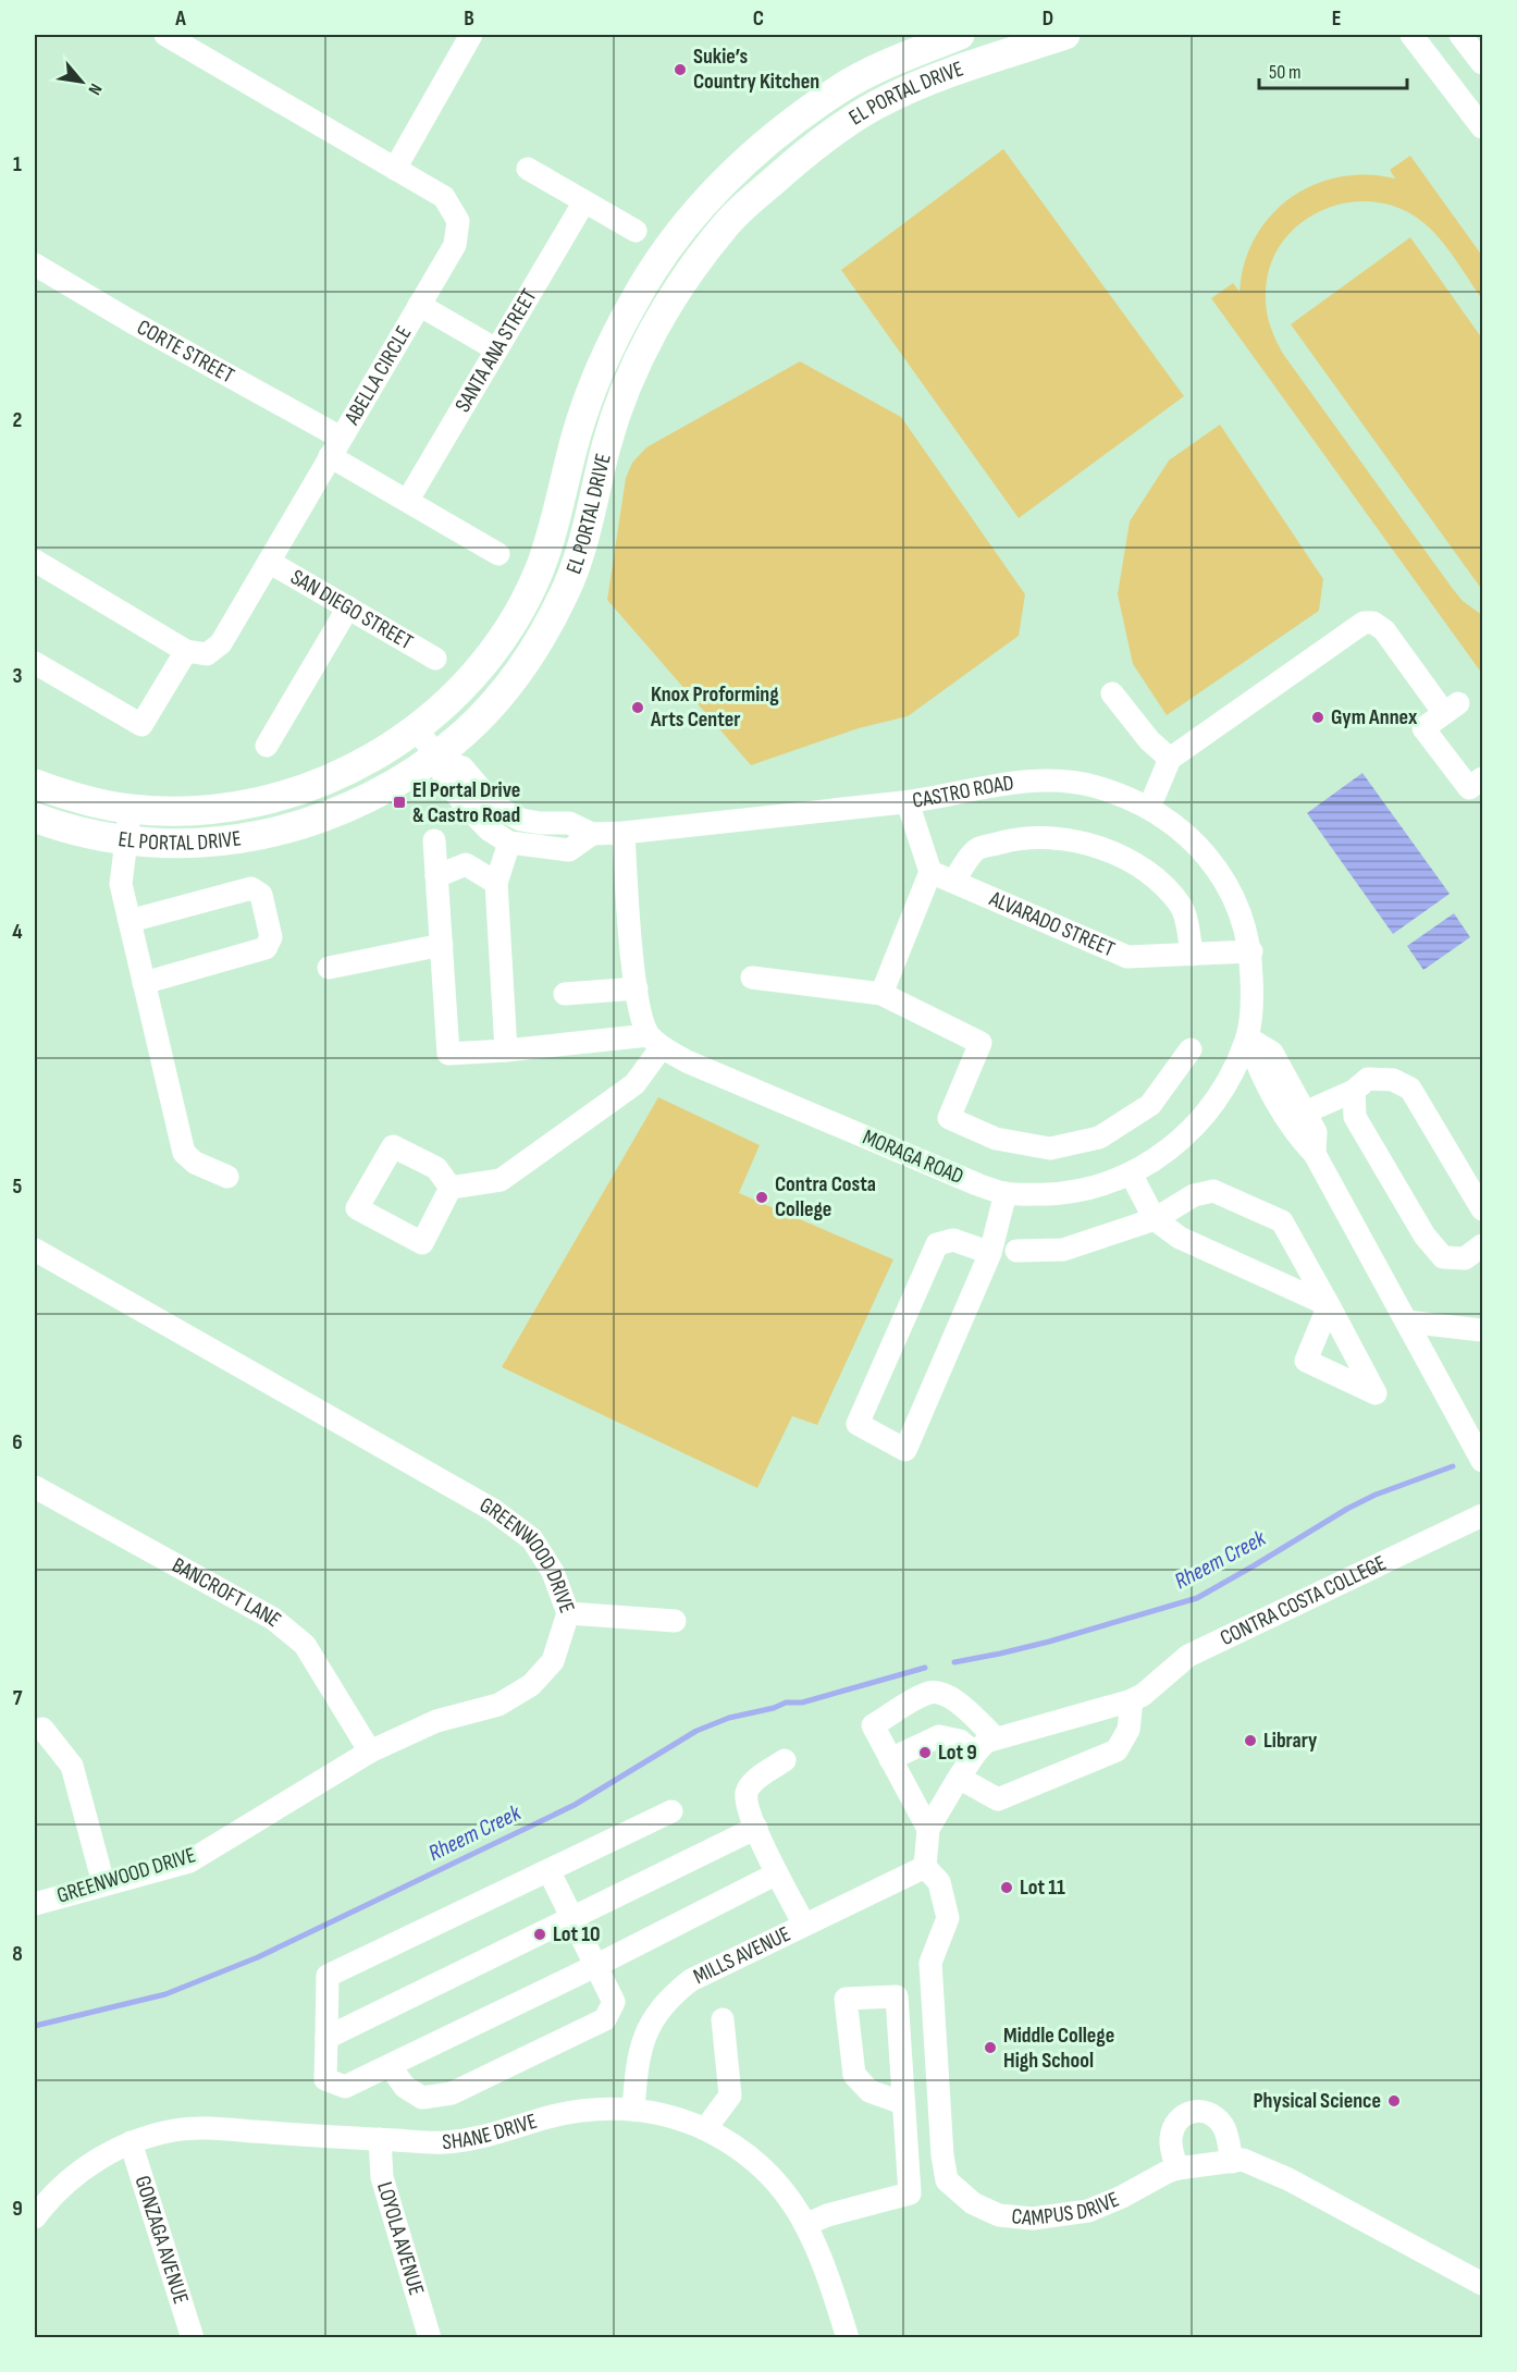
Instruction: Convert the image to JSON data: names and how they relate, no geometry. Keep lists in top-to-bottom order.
{
  "streets": {
    "main road": ["EL PORTAL DRIVE"],
    "street": [
      "SANTA ANA STREET",
      "CORTE STREET",
      "ABELLA CIRCLE",
      "SAN DIEGO STREET",
      "CASTRO ROAD",
      "ALVARADO STREET",
      "MORAGA ROAD",
      "GREENWOOD DRIVE",
      "BANCROFT LANE",
      "CONTRA COSTA COLLEGE",
      "MILLS AVENUE",
      "SHANE DRIVE",
      "CAMPUS DRIVE",
      "LOYOLA AVENUE",
      "GONZAGA AVENUE"
    ]
  },
  "crossings": [
    ["EL PORTAL DRIVE", "CASTRO ROAD"],
    ["SANTA ANA STREET", "CORTE STREET"],
    ["CORTE STREET", "ABELLA CIRCLE"],
    ["ABELLA CIRCLE", "SAN DIEGO STREET"],
    ["CASTRO ROAD", "ALVARADO STREET"],
    ["CASTRO ROAD", "MORAGA ROAD"],
    ["ALVARADO STREET", "MORAGA ROAD"],
    ["GREENWOOD DRIVE", "BANCROFT LANE"],
    ["MILLS AVENUE", "SHANE DRIVE"],
    ["MILLS AVENUE", "CAMPUS DRIVE"],
    ["SHANE DRIVE", "LOYOLA AVENUE"],
    ["SHANE DRIVE", "GONZAGA AVENUE"]
  ],
  "water": ["Rheem Creek"],
  "places": {
    "other": [
      "Sukie’s Country Kitchen",
      "Knox Proforming Arts Center",
      "Gym Annex",
      "Contra Costa College",
      "Library",
      "Lot 9",
      "Lot 11",
      "Lot 10",
      "Middle College High School",
      "Physical Science"
    ],
    "transit": ["El Portal Drive & Castro Road"]
  },
  "scale_bar": "50 m",
  "north": "bottom right",
  "grid": {
    "columns": [
      "A",
      "B",
      "C",
      "D",
      "E"
    ],
    "rows": [
      "1",
      "2",
      "3",
      "4",
      "5",
      "6",
      "7",
      "8",
      "9"
    ]
  }
}
